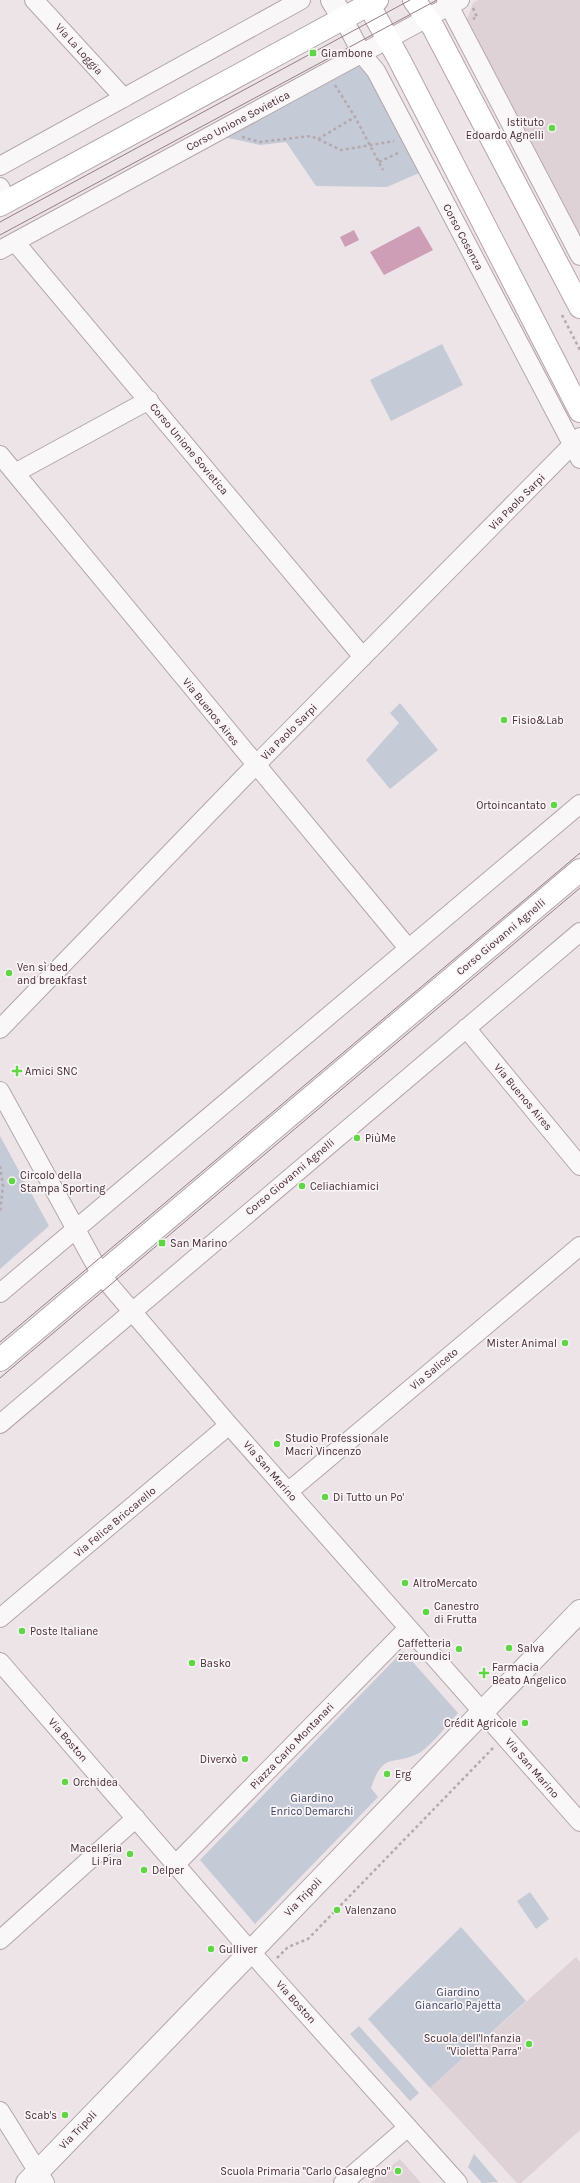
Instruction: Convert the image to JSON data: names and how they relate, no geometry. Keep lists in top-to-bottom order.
{
  "streets": {
    "main road": ["Corso Giovanni Agnelli"],
    "street": [
      "Via La Loggia",
      "Corso Unione Sovietica",
      "Corso Cosenza",
      "Via Paolo Sarpi",
      "Via Buenos Aires",
      "Via Saliceto",
      "Via San Marino",
      "Via Felice Briccarello",
      "Via Boston",
      "Piazza Carlo Montanari",
      "Via Tripoli"
    ]
  },
  "crossings": [
    ["Corso Unione Sovietica", "Corso Cosenza"],
    ["Corso Unione Sovietica", "Via Paolo Sarpi"],
    ["Corso Cosenza", "Via Paolo Sarpi"],
    ["Via Paolo Sarpi", "Via Buenos Aires"],
    ["Via Buenos Aires", "Corso Giovanni Agnelli"],
    ["Corso Giovanni Agnelli", "Via San Marino"],
    ["Via Saliceto", "Via San Marino"],
    ["Via San Marino", "Via Felice Briccarello"],
    ["Via San Marino", "Piazza Carlo Montanari"],
    ["Via San Marino", "Via Tripoli"],
    ["Via Boston", "Piazza Carlo Montanari"],
    ["Via Boston", "Via Tripoli"]
  ],
  "parks": ["Giardino Enrico Demarchi", "Giardino Giancarlo Pajetta"],
  "places": {
    "transit": ["Giambone", "San Marino"],
    "other": [
      "Istituto Edoardo Agnelli",
      "Fisio&Lab",
      "Ortoincantato",
      "Ven sì bed and breakfast",
      "PiùMe",
      "Circolo della Stampa Sporting",
      "Celiachiamici",
      "Mister Animal",
      "Studio Professionale Macrì Vincenzo",
      "Di Tutto un Po'",
      "AltroMercato",
      "Canestro di Frutta",
      "Poste Italiane",
      "Salva",
      "Caffetteria zeroundici",
      "Basko",
      "Crédit Agricole",
      "Diverxò",
      "Erg",
      "Orchidea",
      "Macelleria Li Pira",
      "Delper",
      "Valenzano",
      "Gulliver",
      "Scuola dell'Infanzia \"Violetta Parra\"",
      "Scab's",
      "Scuola Primaria \"Carlo Casalegno\""
    ],
    "health": ["Amici SNC", "Farmacia Beato Angelico"]
  }
}
